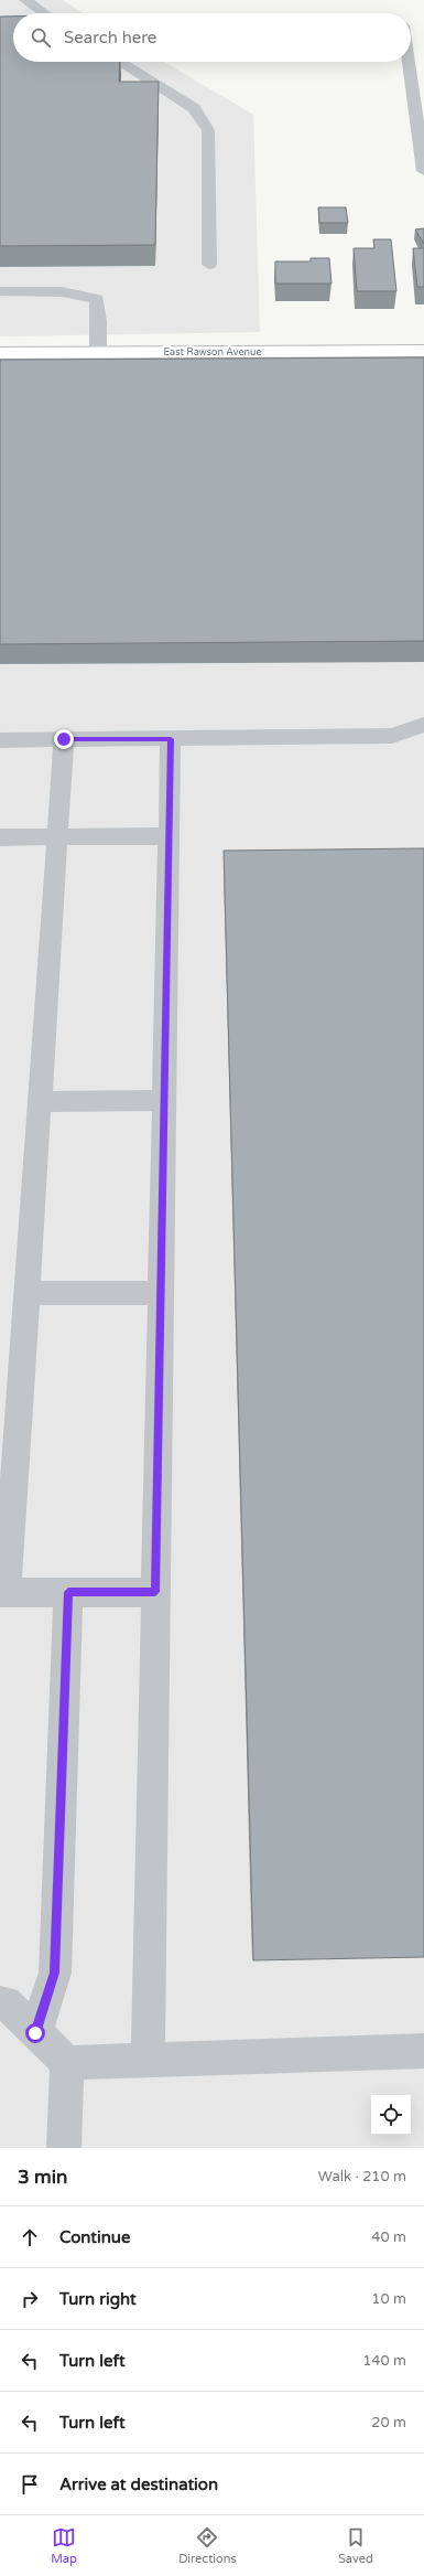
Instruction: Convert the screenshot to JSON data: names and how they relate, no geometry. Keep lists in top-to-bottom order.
{
  "streets": {
    "main road": ["East Rawson Avenue"]
  },
  "page": {
    "search": "Search here",
    "heading": ["3 min", "Walk · 210 m"],
    "list": [
      ["Continue", "40 m"],
      ["Turn right", "10 m"],
      ["Turn left", "140 m"],
      ["Turn left", "20 m"],
      "Arrive at destination"
    ],
    "nav": ["Map", "Directions", "Saved"]
  }
}
